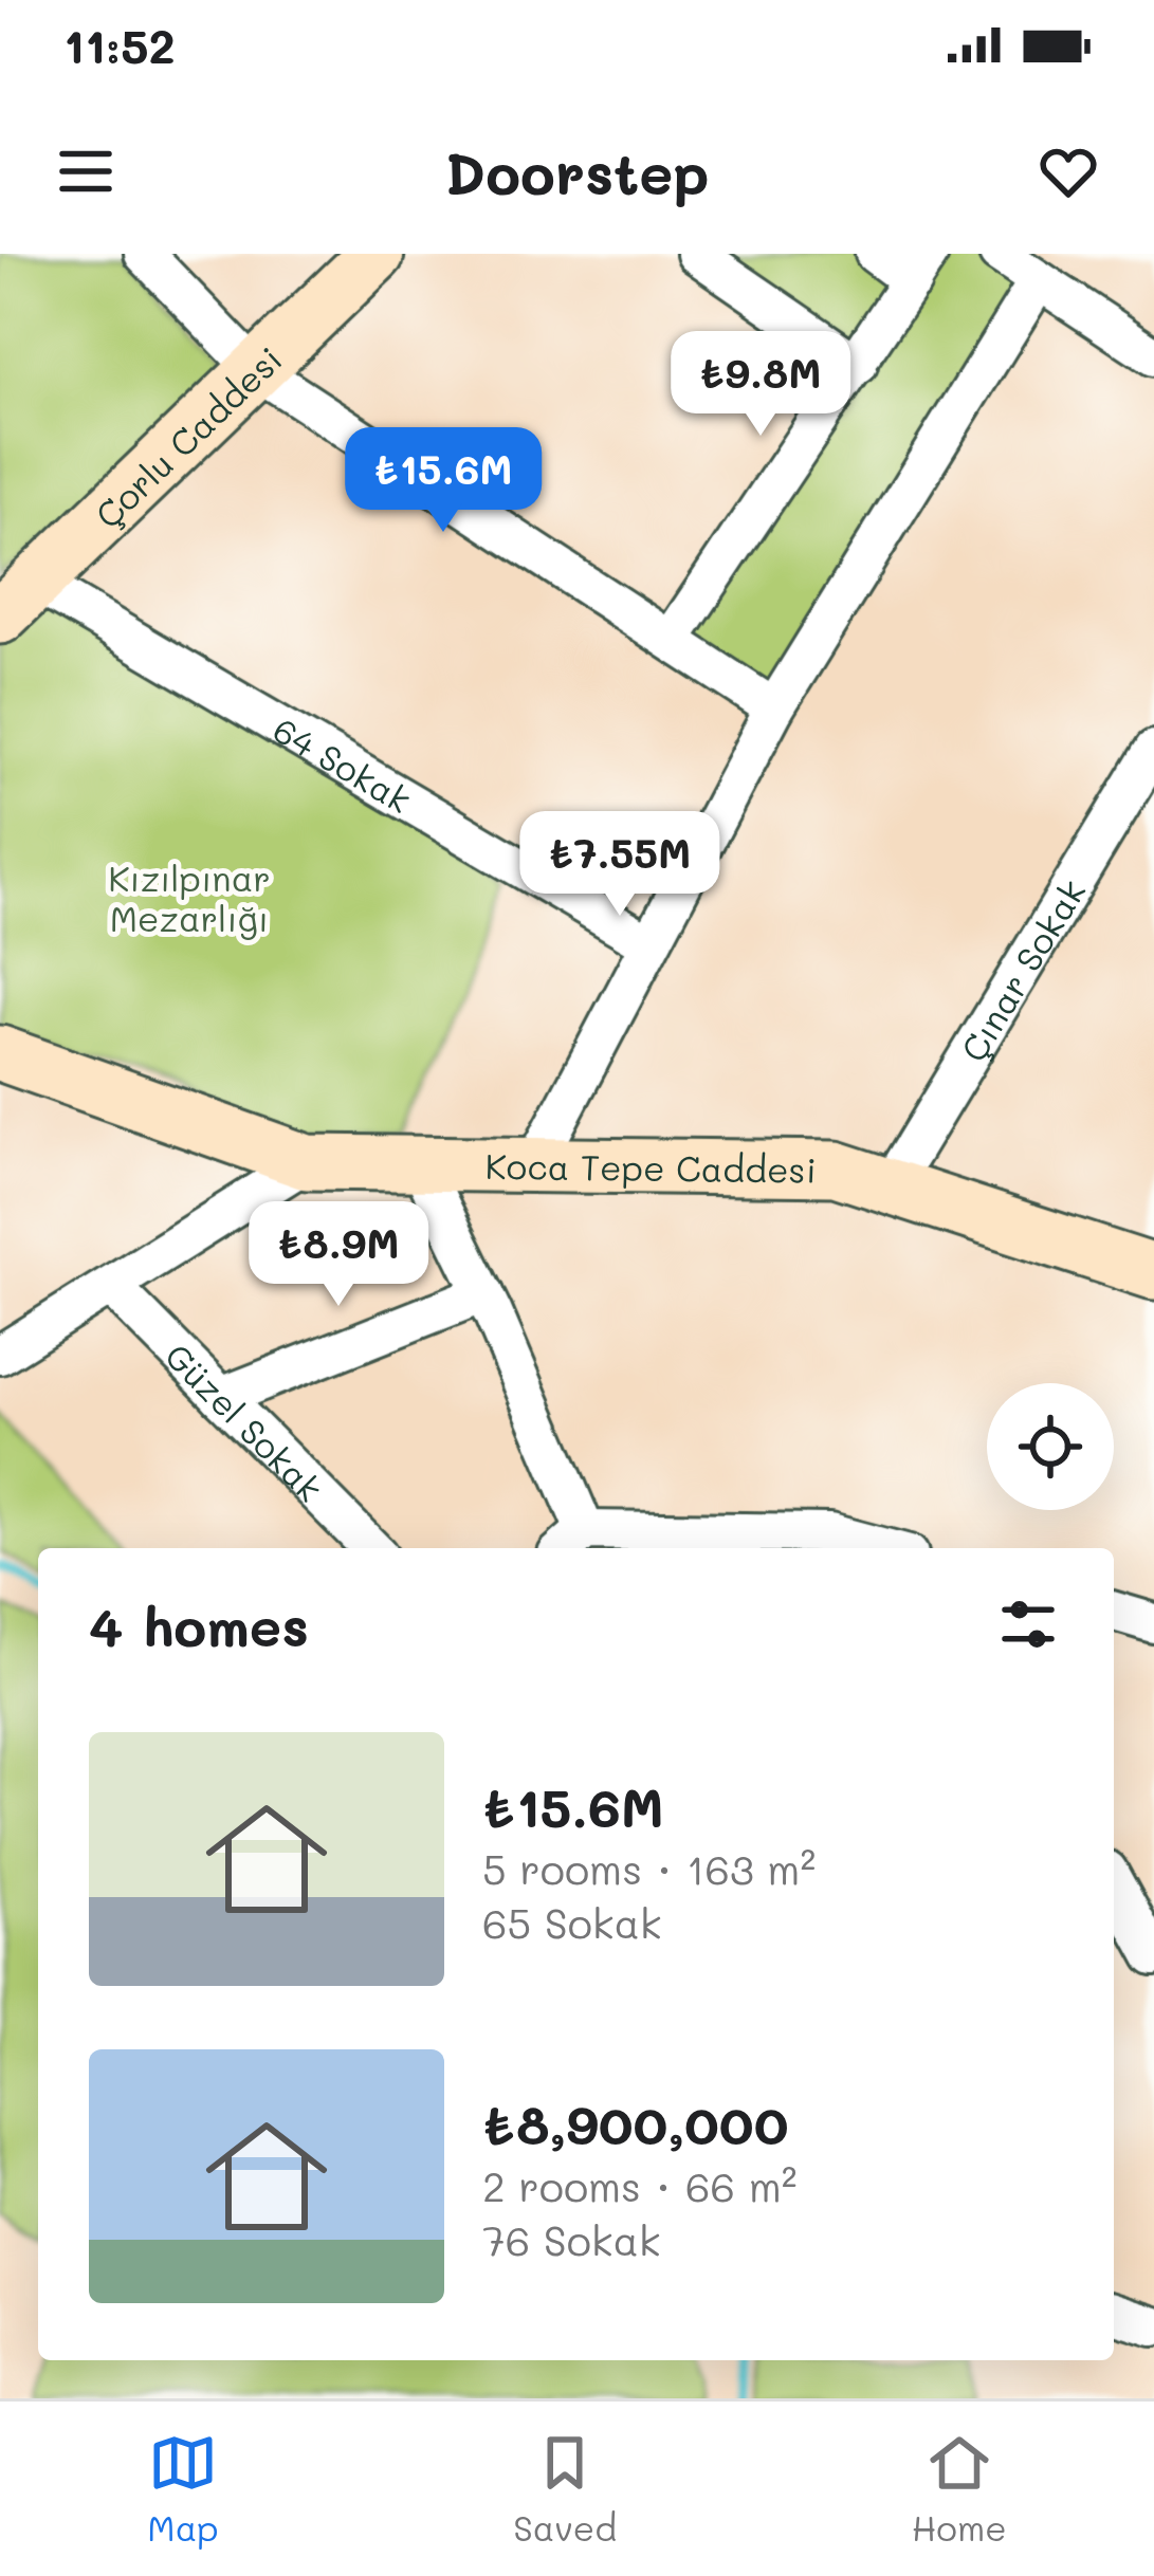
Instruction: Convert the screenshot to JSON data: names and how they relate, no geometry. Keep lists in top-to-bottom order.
{
  "streets": {
    "main road": ["Çorlu Caddesi", "Koca Tepe Caddesi"],
    "street": ["64 Sokak", "Çınar Sokak", "Güzel Sokak"]
  },
  "crossings": [
    ["Çorlu Caddesi", "64 Sokak"],
    ["Çınar Sokak", "Koca Tepe Caddesi"]
  ],
  "parks": ["Kızılpınar Mezarlığı"],
  "page": {
    "status": "11:52",
    "header": "Doorstep",
    "price": [
      "₺9.8M",
      "₺15.6M",
      "₺7.55M",
      "₺8.9M"
    ],
    "heading": "4 homes",
    "list": [
      {
        "name": "₺15.6M",
        "note": "5 rooms · 163 m² · 65 Sokak"
      },
      {
        "name": "₺8,900,000",
        "note": "2 rooms · 66 m² · 76 Sokak"
      }
    ],
    "tabs": ["Map", "Saved", "Home"]
  }
}
